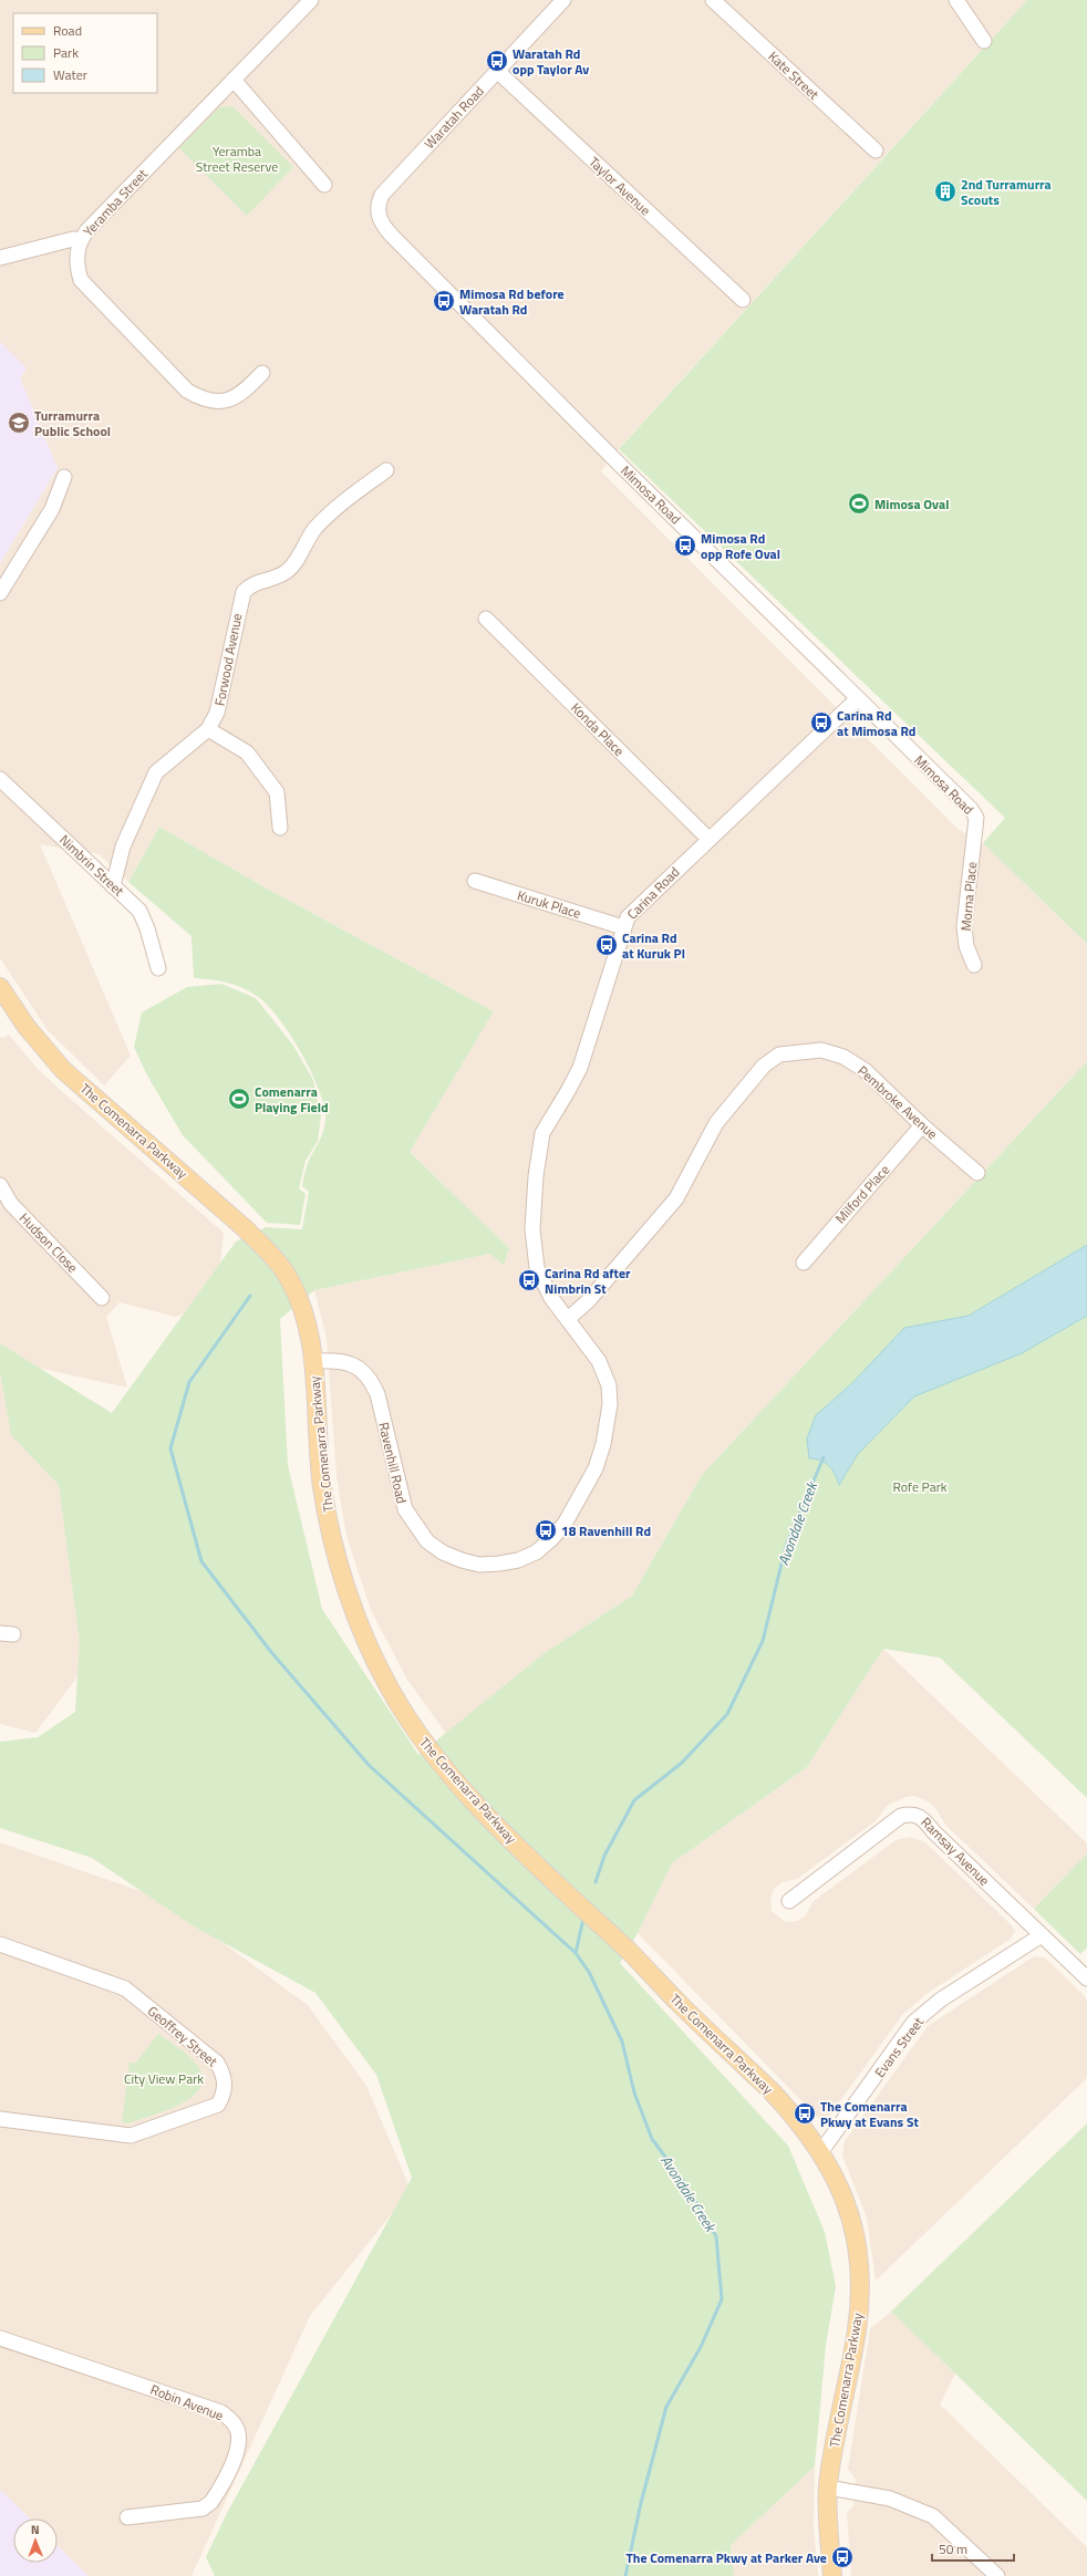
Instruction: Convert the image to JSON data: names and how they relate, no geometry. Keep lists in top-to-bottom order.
{
  "streets": {
    "main road": ["The Comenarra Parkway"],
    "street": [
      "Kate Street",
      "Waratah Road",
      "Taylor Avenue",
      "Yeramba Street",
      "Mimosa Road",
      "Forwood Avenue",
      "Konda Place",
      "Nimbrin Street",
      "Carina Road",
      "Morna Place",
      "Kuruk Place",
      "Pembroke Avenue",
      "Milford Place",
      "Hudson Close",
      "Ravenhill Road",
      "Ramsay Avenue",
      "Geoffrey Street",
      "Evans Street",
      "Robin Avenue"
    ]
  },
  "crossings": [
    ["Waratah Road", "Taylor Avenue"],
    ["Waratah Road", "Mimosa Road"],
    ["Mimosa Road", "Carina Road"],
    ["Mimosa Road", "Morna Place"],
    ["Forwood Avenue", "Nimbrin Street"],
    ["Konda Place", "Carina Road"],
    ["Carina Road", "Kuruk Place"],
    ["Carina Road", "Ravenhill Road"],
    ["Pembroke Avenue", "Milford Place"],
    ["Pembroke Avenue", "Ravenhill Road"],
    ["The Comenarra Parkway", "Ravenhill Road"],
    ["The Comenarra Parkway", "Evans Street"],
    ["Ramsay Avenue", "Evans Street"]
  ],
  "water": ["Avondale Creek"],
  "parks": ["Yeramba Street Reserve", "Rofe Park", "City View Park"],
  "places": {
    "bus stop": [
      "Waratah Rd opp Taylor Av",
      "Mimosa Rd before Waratah Rd",
      "Mimosa Rd opp Rofe Oval",
      "Carina Rd at Mimosa Rd",
      "Carina Rd at Kuruk Pl",
      "Carina Rd after Nimbrin St",
      "18 Ravenhill Rd",
      "The Comenarra Pkwy at Evans St",
      "The Comenarra Pkwy at Parker Ave"
    ],
    "building": ["2nd Turramurra Scouts"],
    "school or university": ["Turramurra Public School"],
    "sports": ["Mimosa Oval", "Comenarra Playing Field"]
  },
  "legend": ["Road", "Park", "Water"],
  "scale_bar": "50 m",
  "north": "top"
}
